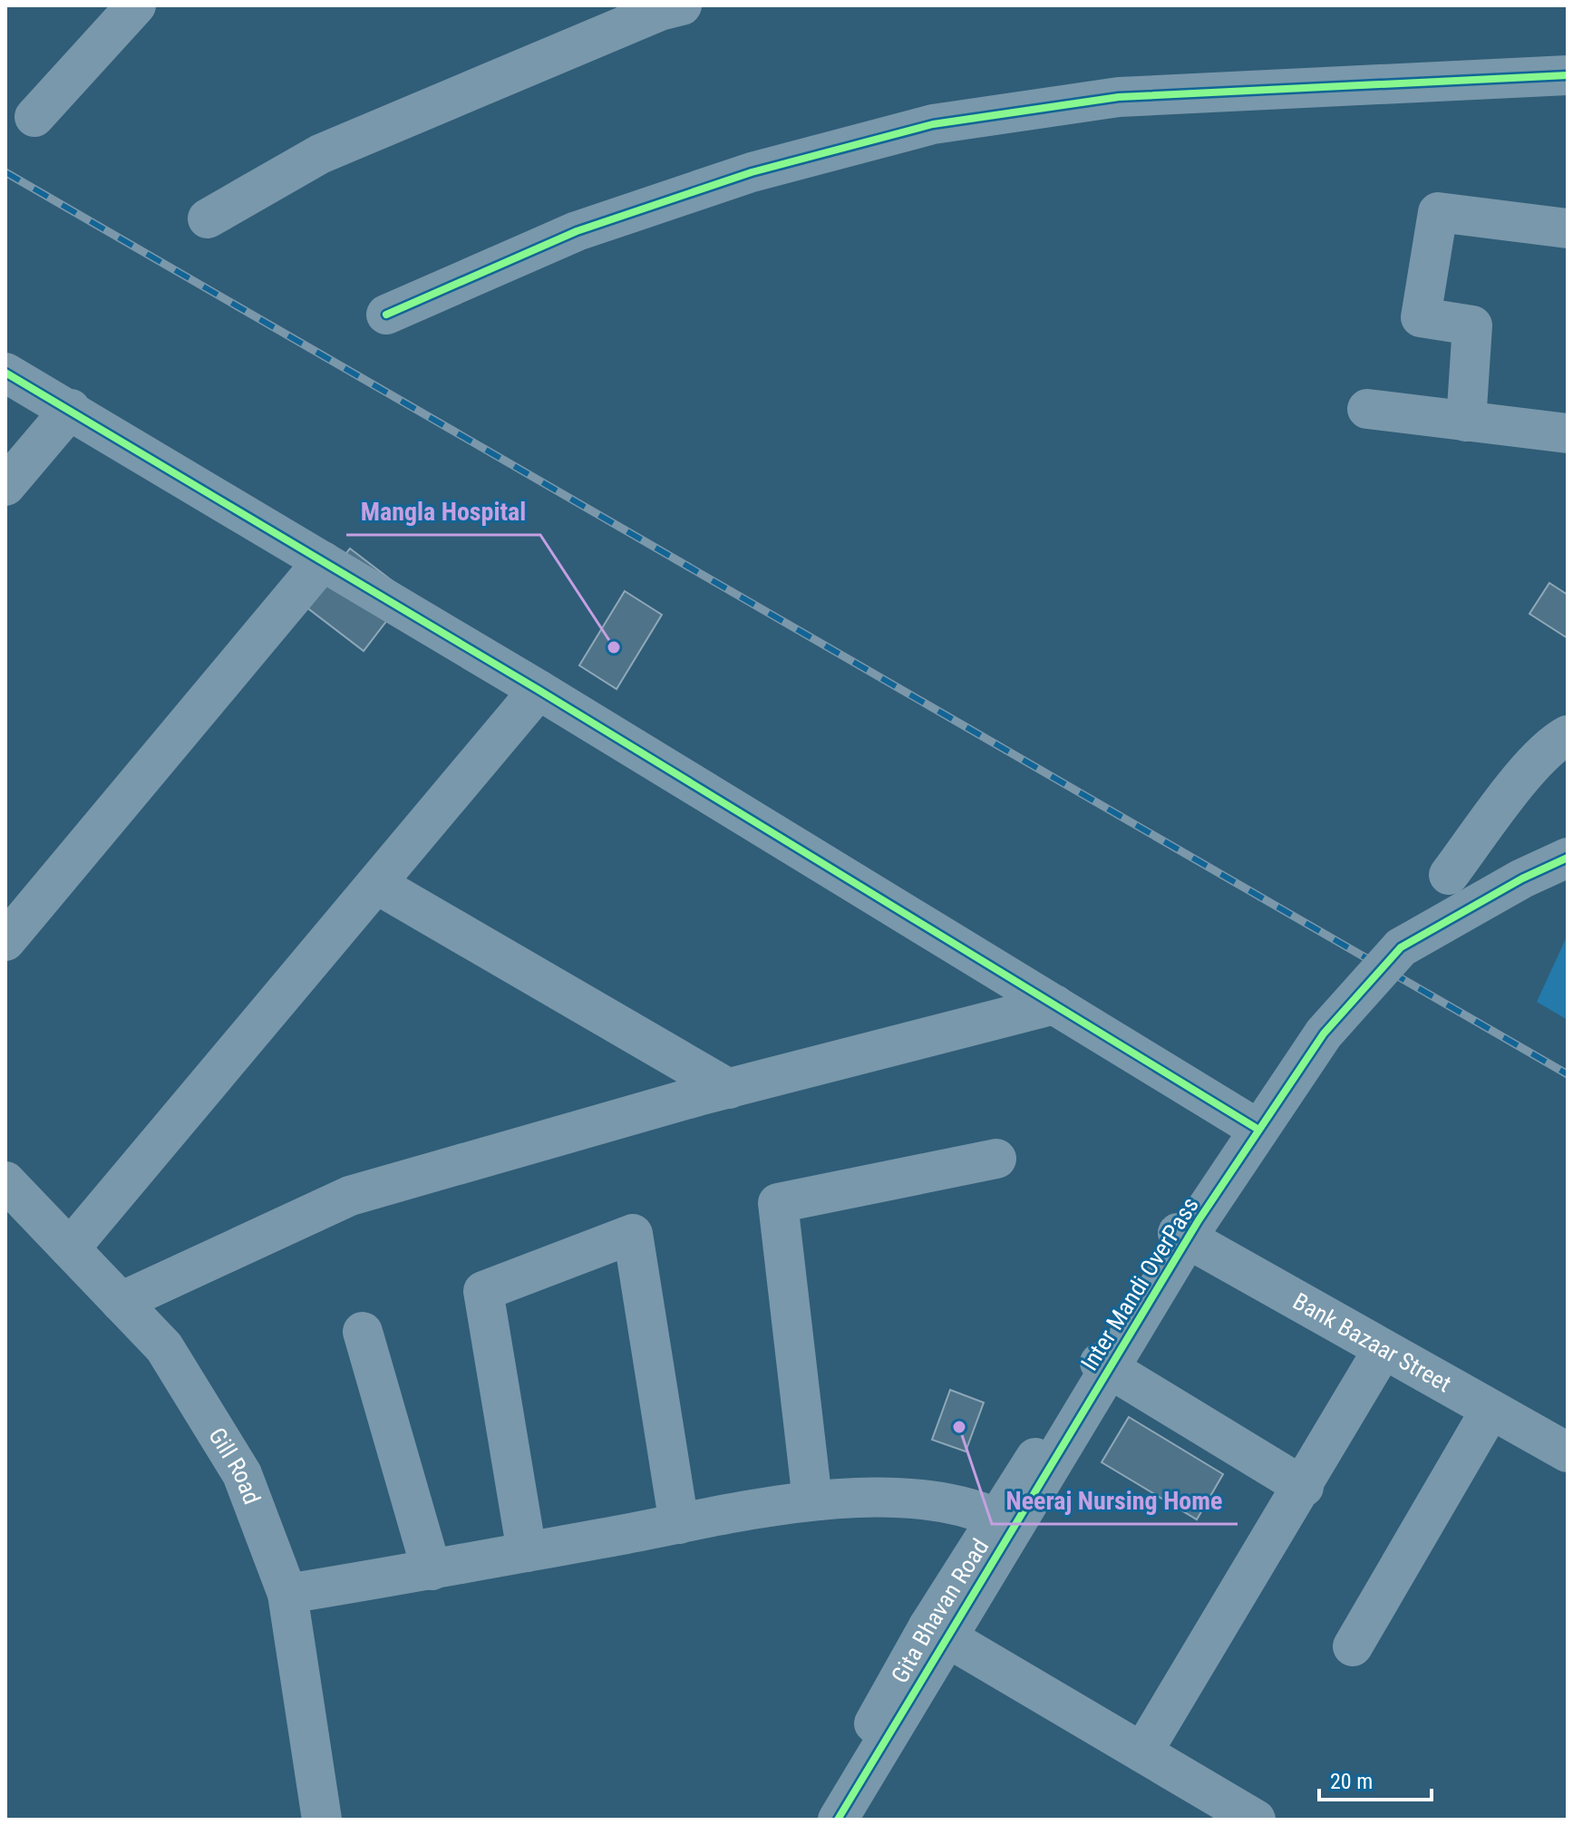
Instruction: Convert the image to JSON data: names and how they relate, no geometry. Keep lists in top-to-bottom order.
{
  "streets": {
    "street": [
      "Inter Mandi OverPass",
      "Bank Bazaar Street",
      "Gill Road",
      "Gita Bhavan Road"
    ]
  },
  "crossings": [
    ["Bank Bazaar Street", "Gita Bhavan Road"]
  ],
  "places": ["Mangla Hospital", "Neeraj Nursing Home"],
  "scale_bar": "20 m"
}
